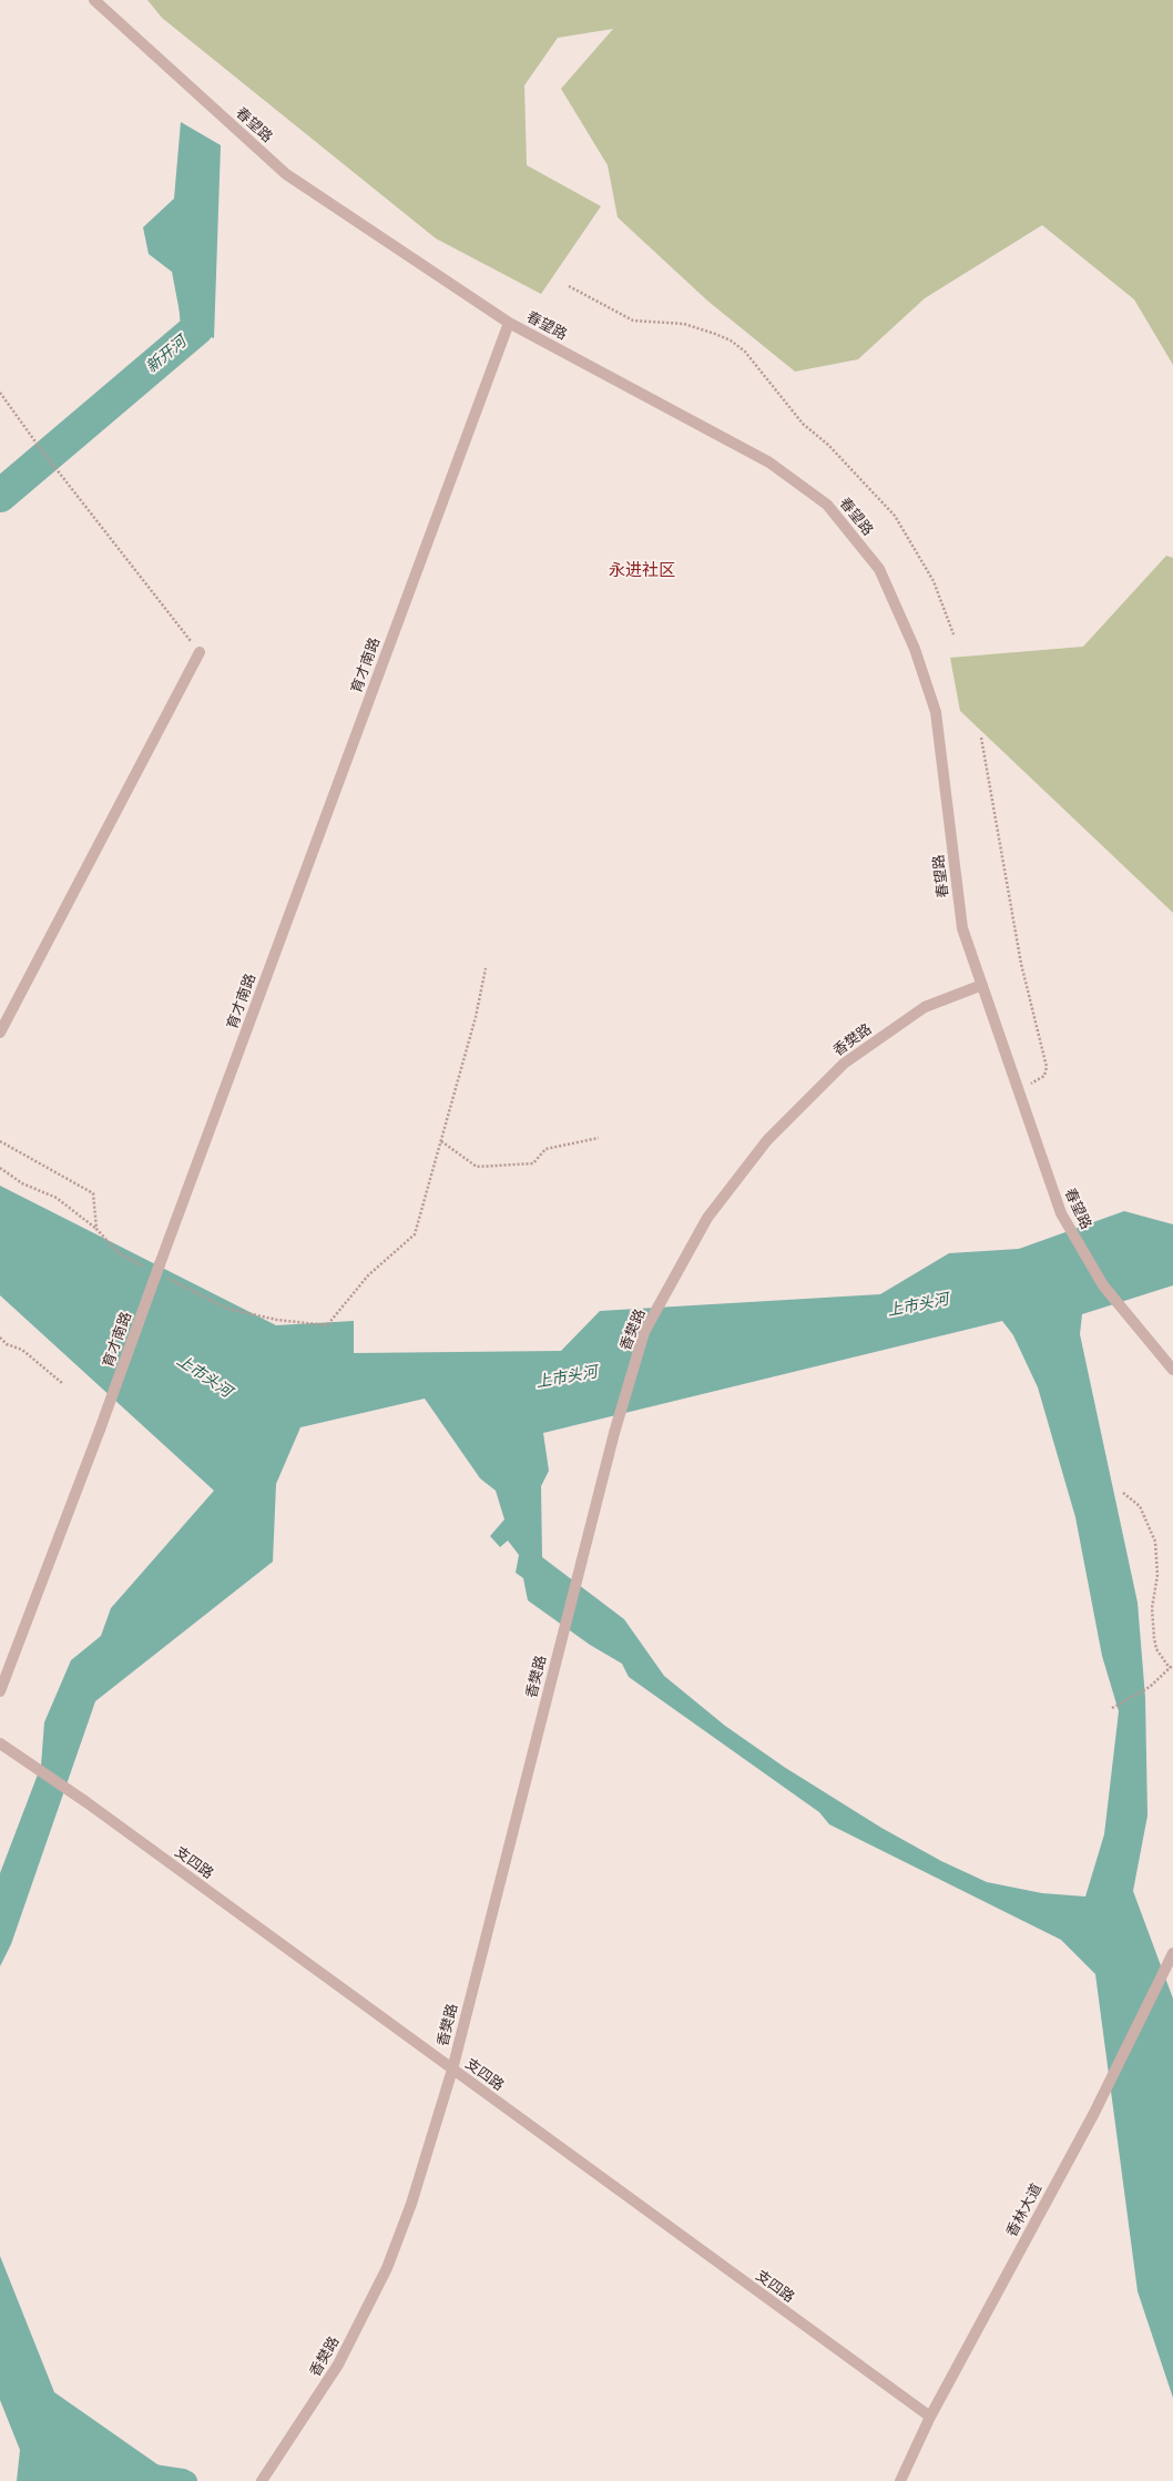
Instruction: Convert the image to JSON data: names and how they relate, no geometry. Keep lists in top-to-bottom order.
{
  "streets": {
    "street": [
      "春望路",
      "育才南路",
      "香樊路",
      "支四路",
      "香林大道"
    ]
  },
  "crossings": [
    ["春望路", "育才南路"],
    ["春望路", "香樊路"],
    ["香樊路", "支四路"],
    ["支四路", "香林大道"]
  ],
  "districts": ["永进社区"],
  "water": ["新开河", "上市头河"]
}
